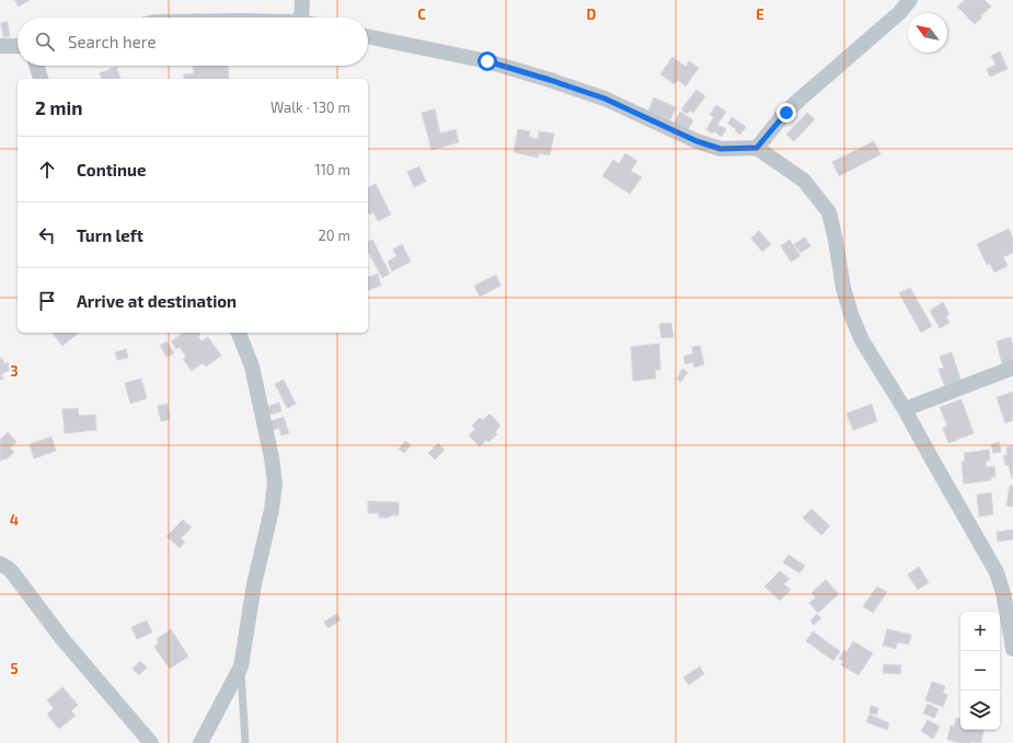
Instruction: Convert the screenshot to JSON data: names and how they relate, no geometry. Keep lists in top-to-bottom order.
{
  "north": "top left",
  "page": {
    "search": "Search here",
    "heading": ["2 min", "Walk · 130 m"],
    "list": [
      ["Continue", "110 m"],
      ["Turn left", "20 m"],
      "Arrive at destination"
    ],
    "map_buttons": ["+", "−"]
  },
  "grid": {
    "columns": ["C", "D", "E"],
    "rows": ["3", "4", "5"]
  }
}
